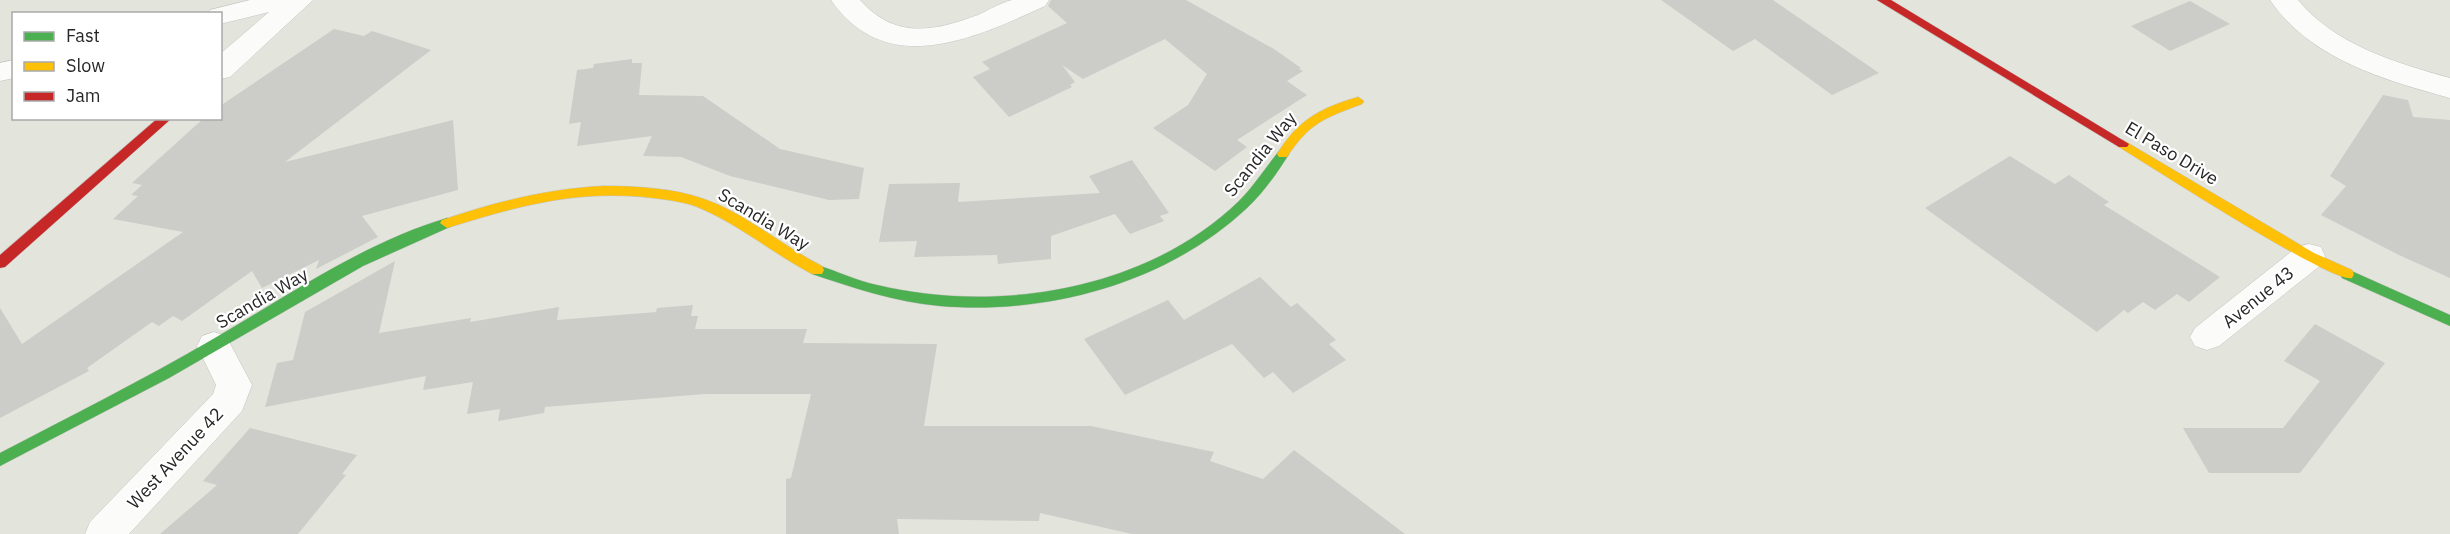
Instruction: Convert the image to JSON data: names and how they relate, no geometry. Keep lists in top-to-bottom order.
{
  "streets": {
    "street": [
      "El Paso Drive",
      "Scandia Way",
      "Avenue 43",
      "West Avenue 42"
    ]
  },
  "crossings": [
    ["El Paso Drive", "Avenue 43"],
    ["Scandia Way", "West Avenue 42"]
  ],
  "legend": ["Fast", "Slow", "Jam"]
}
